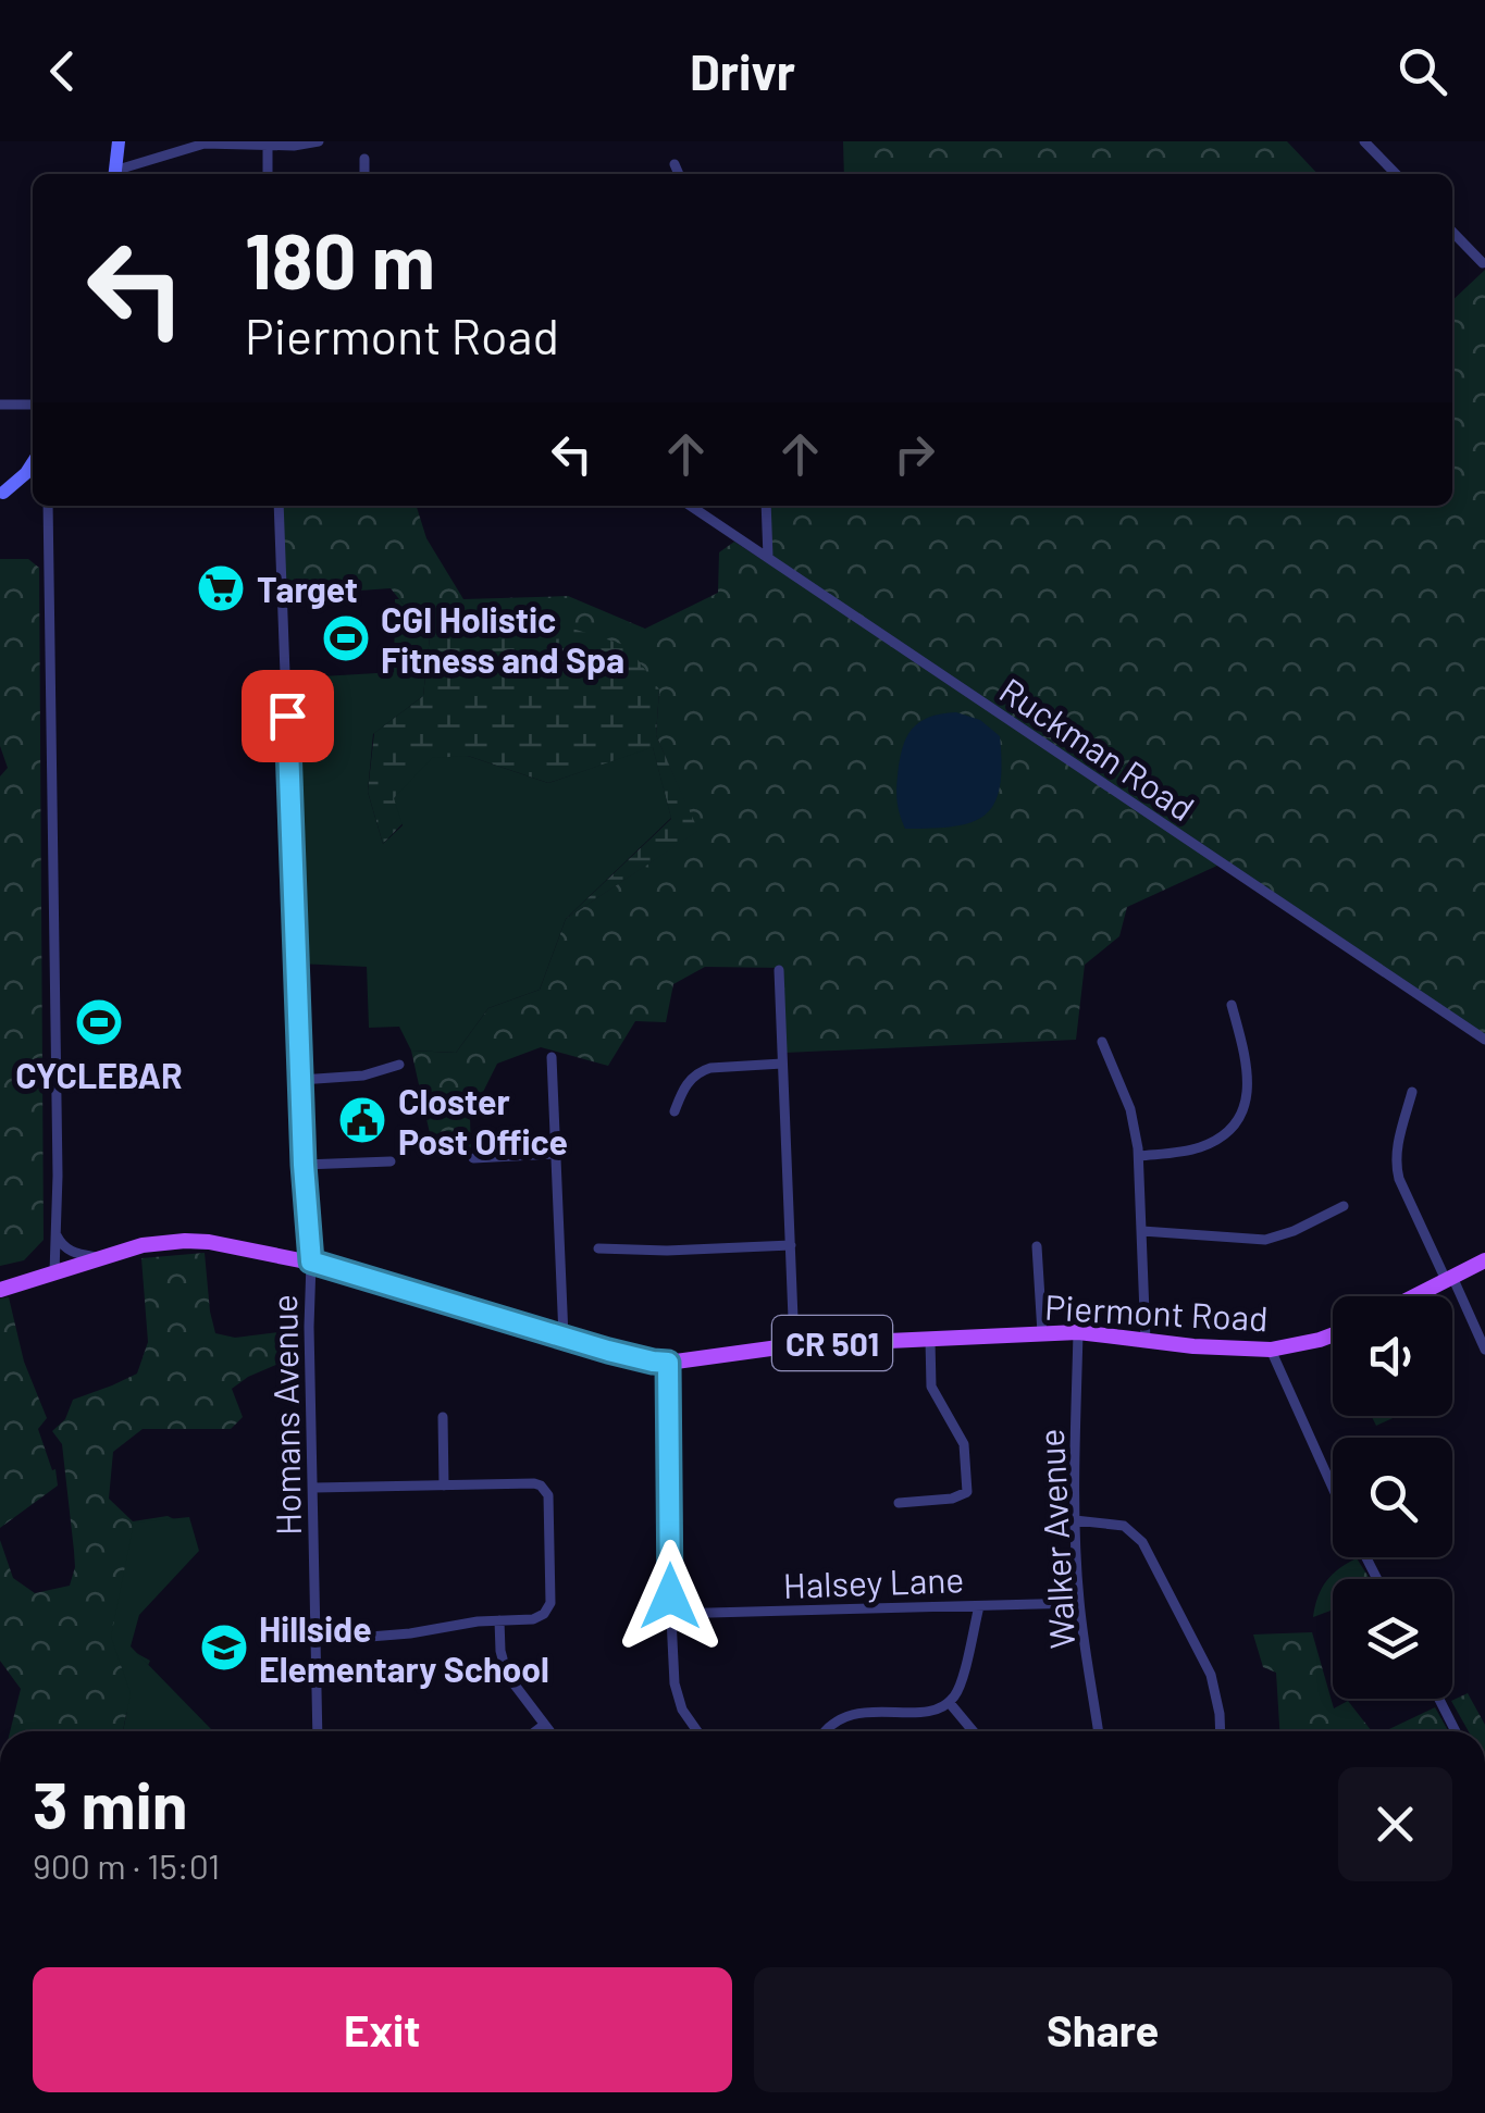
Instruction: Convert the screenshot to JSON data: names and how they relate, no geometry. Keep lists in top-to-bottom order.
{
  "streets": {
    "main road": ["Piermont Road", "CR 501"],
    "street": [
      "Ruckman Road",
      "Homans Avenue",
      "Walker Avenue",
      "Halsey Lane"
    ]
  },
  "crossings": [
    ["Piermont Road", "Homans Avenue"],
    ["Piermont Road", "Walker Avenue"],
    ["Walker Avenue", "Halsey Lane"]
  ],
  "places": {
    "supermarket": ["Target"],
    "sports": ["CGI Holistic Fitness and Spa", "CYCLEBAR"],
    "public building": ["Closter Post Office"],
    "school or university": ["Hillside Elementary School"]
  },
  "page": {
    "header": "Drivr",
    "turn": ["180 m", "Piermont Road"],
    "heading": ["3 min", "900 m · 15:01"],
    "buttons": ["Exit", "Share"]
  }
}
